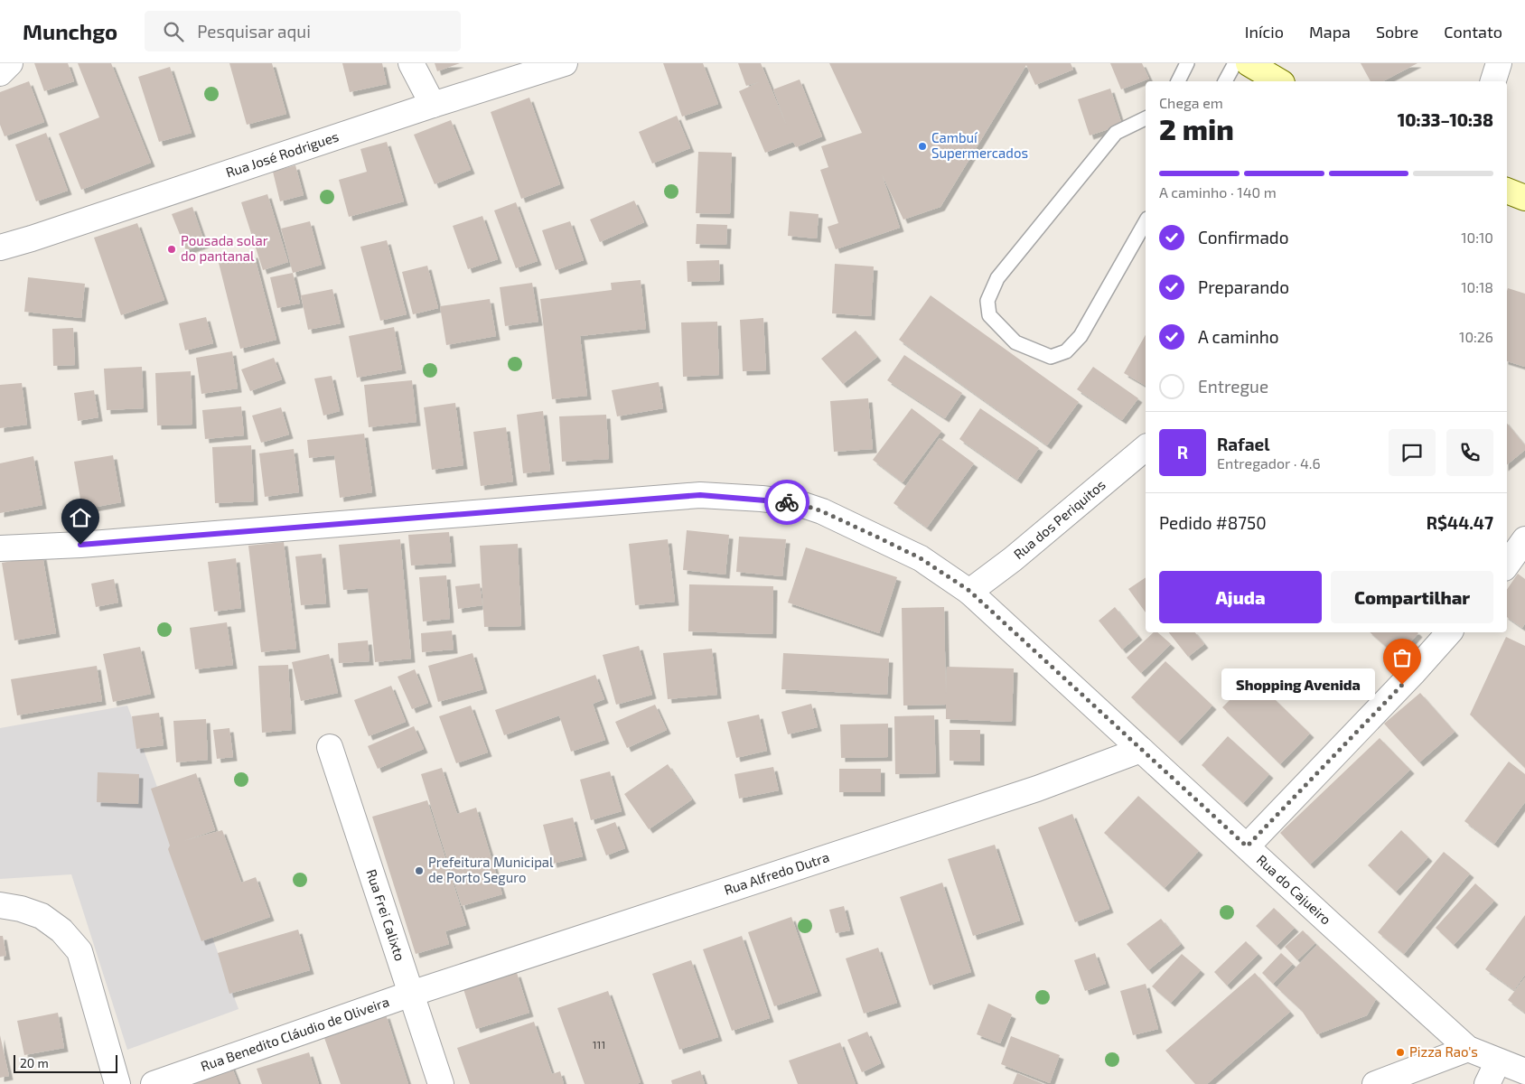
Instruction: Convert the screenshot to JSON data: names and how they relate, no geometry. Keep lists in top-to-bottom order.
{
  "streets": {
    "street": [
      "Rua José Rodrigues",
      "Rua dos Periquitos",
      "Rua Alfredo Dutra",
      "Rua do Cajueiro",
      "Rua Frei Calixto",
      "Rua Benedito Cláudio de Oliveira"
    ]
  },
  "crossings": [
    ["Rua dos Periquitos", "Rua do Cajueiro"],
    ["Rua Alfredo Dutra", "Rua do Cajueiro"],
    ["Rua Alfredo Dutra", "Rua Frei Calixto"],
    ["Rua Alfredo Dutra", "Rua Benedito Cláudio de Oliveira"],
    ["Rua Frei Calixto", "Rua Benedito Cláudio de Oliveira"]
  ],
  "places": [
    "Cambuí Supermercados",
    "Pousada solar do pantanal",
    "Shopping Avenida",
    "Prefeitura Municipal de Porto Seguro",
    "Pizza Rao's"
  ],
  "house_numbers": ["111"],
  "scale_bar": "20 m",
  "page": {
    "header": "Munchgo",
    "search": "Pesquisar aqui",
    "nav": [
      "Início",
      "Mapa",
      "Sobre",
      "Contato"
    ],
    "heading": ["2 min", "Chega em", "10:33–10:38"],
    "panel": [
      "Rafael",
      "Entregador · 4.6",
      "Pedido #8750",
      "R$44.47"
    ],
    "bar": "A caminho · 140 m",
    "list": [
      ["Confirmado", "10:10"],
      ["Preparando", "10:18"],
      ["A caminho", "10:26"],
      "Entregue"
    ],
    "round": "R",
    "buttons": ["Ajuda", "Compartilhar"],
    "bubble": "Shopping Avenida",
    "scale": "20 m"
  }
}
